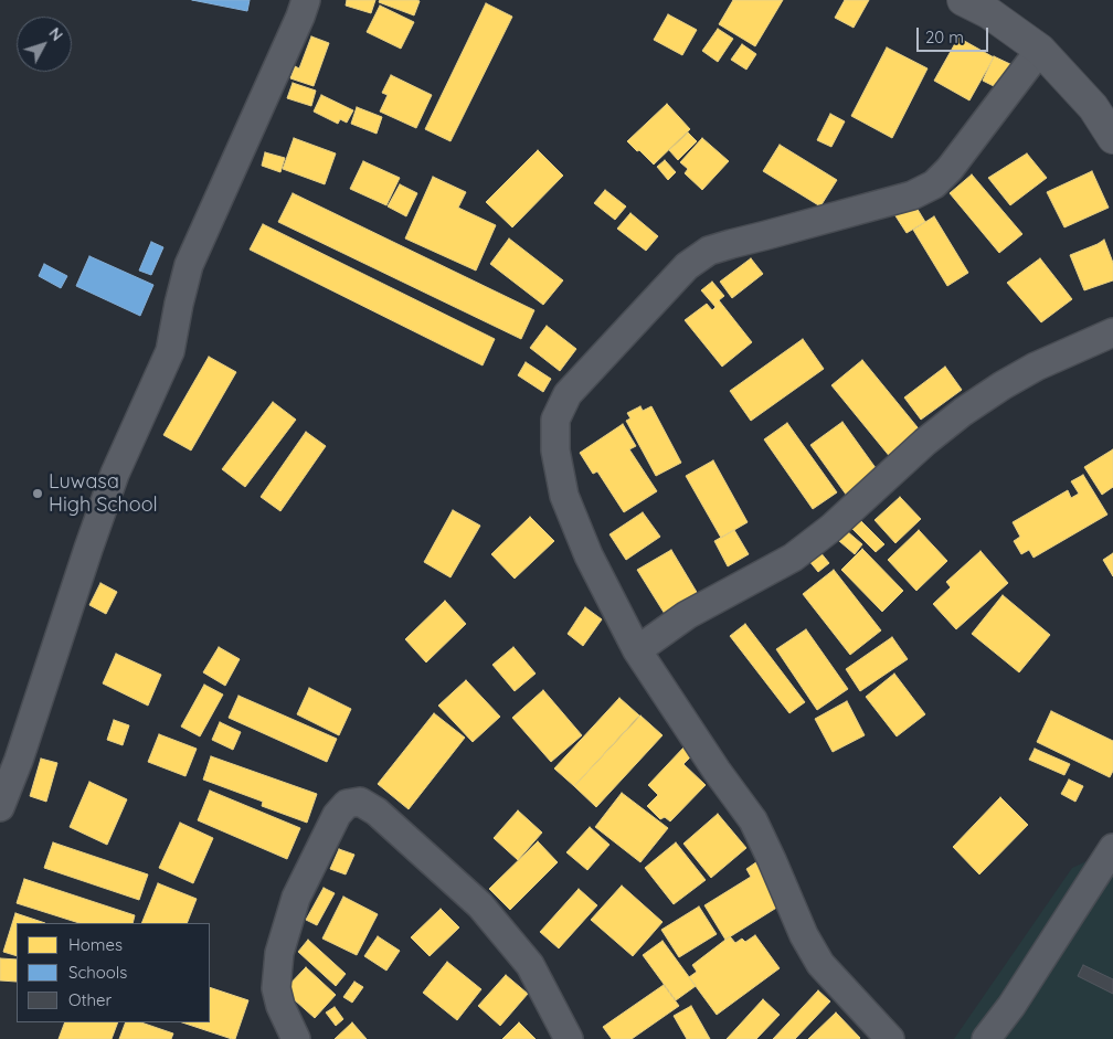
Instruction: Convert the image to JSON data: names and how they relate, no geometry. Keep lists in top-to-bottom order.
{
  "places": ["Luwasa High School"],
  "legend": ["Homes", "Schools", "Other"],
  "scale_bar": "20 m",
  "north": "top right"
}
